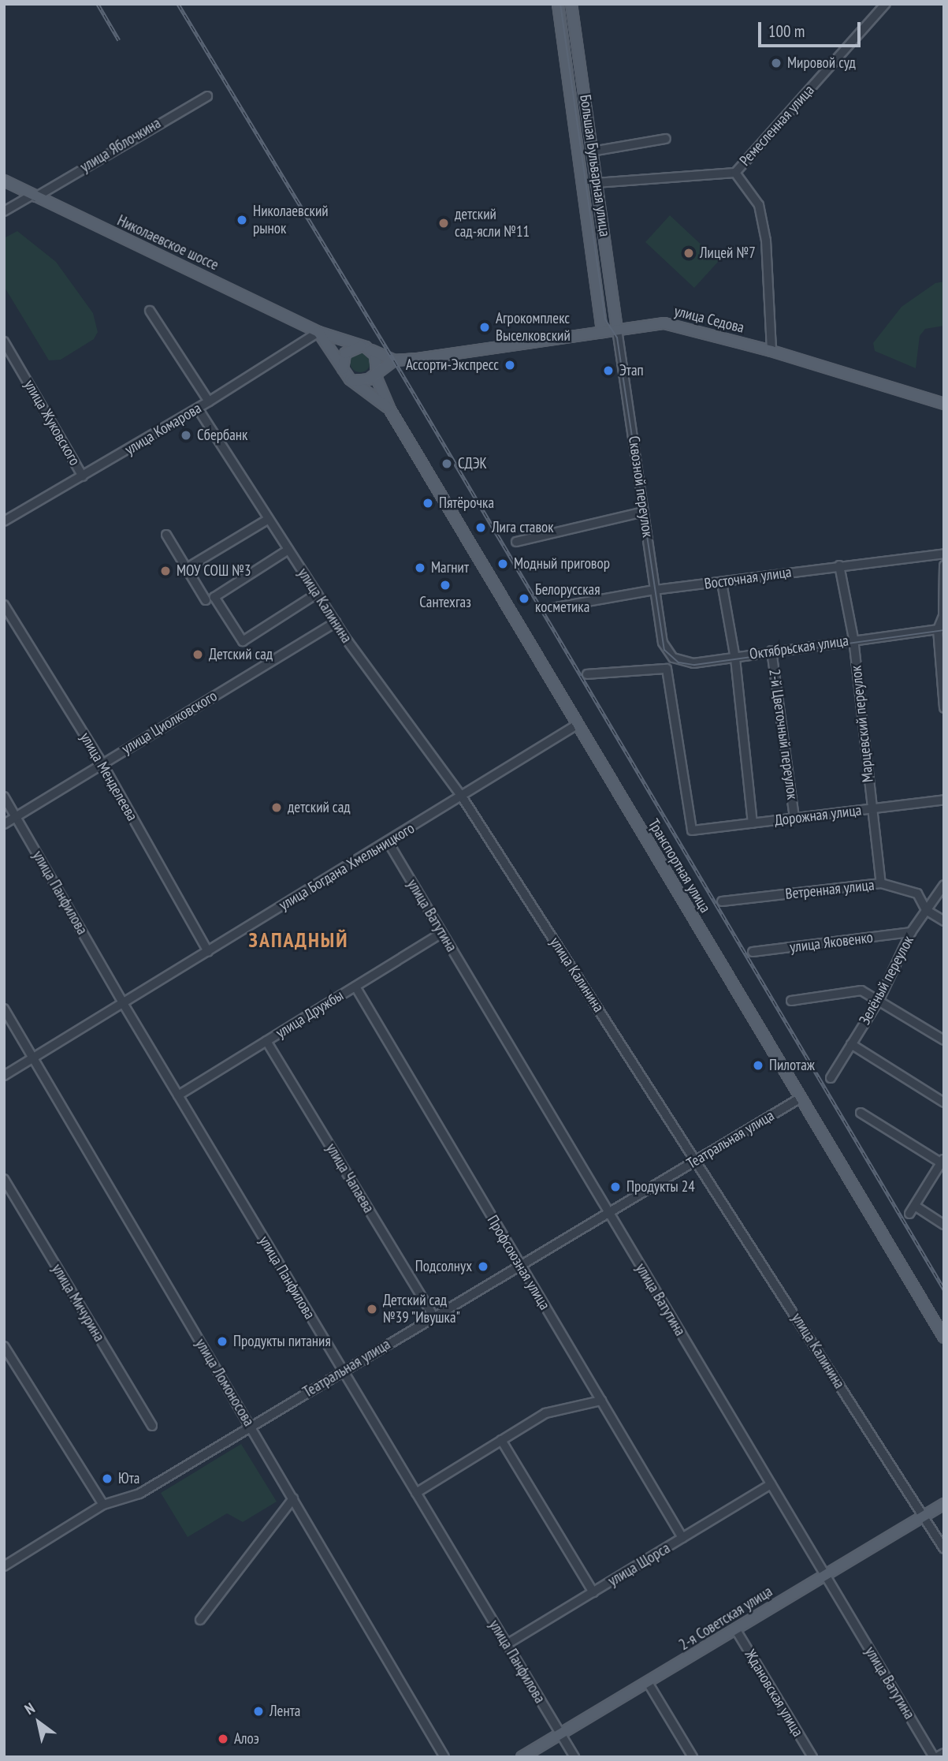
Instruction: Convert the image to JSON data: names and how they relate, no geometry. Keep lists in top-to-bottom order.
{
  "streets": {
    "main road": [
      "Большая Бульварная улица",
      "Николаевское шоссе",
      "улица Седова",
      "Транспортная улица",
      "2-я Советская улица"
    ],
    "street": [
      "Ремесленная улица",
      "улица Яблочкина",
      "улица Жуковского",
      "улица Комарова",
      "Сквозной переулок",
      "Восточная улица",
      "улица Калинина",
      "Октябрьская улица",
      "улица Циолковского",
      "Марцевский переулок",
      "2-й Цветочный переулок",
      "улица Менделеева",
      "Дорожная улица",
      "улица Богдана Хмельницкого",
      "Ветренная улица",
      "улица Панфилова",
      "улица Ватутина",
      "улица Яковенко",
      "Зелёный переулок",
      "улица Дружбы",
      "Театральная улица",
      "улица Чапаева",
      "Профсоюзная улица",
      "улица Мичурина",
      "улица Ломоносова",
      "улица Щорса",
      "Ждановская улица"
    ]
  },
  "crossings": [
    ["улица Яблочкина", "Николаевское шоссе"],
    ["Большая Бульварная улица", "улица Седова"],
    ["Большая Бульварная улица", "Сквозной переулок"],
    ["Николаевское шоссе", "улица Седова"],
    ["Николаевское шоссе", "улица Комарова"],
    ["улица Седова", "Сквозной переулок"],
    ["улица Жуковского", "улица Комарова"],
    ["улица Комарова", "улица Калинина"],
    ["Сквозной переулок", "Восточная улица"],
    ["Сквозной переулок", "Октябрьская улица"],
    ["Восточная улица", "Марцевский переулок"],
    ["улица Калинина", "улица Циолковского"],
    ["улица Калинина", "улица Богдана Хмельницкого"],
    ["улица Калинина", "Театральная улица"],
    ["улица Калинина", "2-я Советская улица"],
    ["Октябрьская улица", "Марцевский переулок"],
    ["Октябрьская улица", "2-й Цветочный переулок"],
    ["улица Циолковского", "улица Менделеева"],
    ["улица Циолковского", "улица Панфилова"],
    ["Марцевский переулок", "Дорожная улица"],
    ["Марцевский переулок", "Ветренная улица"],
    ["2-й Цветочный переулок", "Дорожная улица"],
    ["улица Менделеева", "улица Богдана Хмельницкого"],
    ["Транспортная улица", "улица Богдана Хмельницкого"],
    ["Транспортная улица", "Театральная улица"],
    ["улица Богдана Хмельницкого", "улица Панфилова"],
    ["улица Богдана Хмельницкого", "улица Ватутина"],
    ["улица Богдана Хмельницкого", "улица Ломоносова"],
    ["Ветренная улица", "Зелёный переулок"],
    ["улица Панфилова", "улица Дружбы"],
    ["улица Панфилова", "Театральная улица"],
    ["улица Панфилова", "улица Щорса"],
    ["улица Панфилова", "2-я Советская улица"],
    ["улица Ватутина", "улица Дружбы"],
    ["улица Ватутина", "Театральная улица"],
    ["улица Ватутина", "улица Щорса"],
    ["улица Ватутина", "2-я Советская улица"],
    ["улица Яковенко", "Зелёный переулок"],
    ["улица Дружбы", "улица Чапаева"],
    ["улица Дружбы", "Профсоюзная улица"],
    ["Театральная улица", "улица Чапаева"],
    ["Театральная улица", "Профсоюзная улица"],
    ["Театральная улица", "улица Ломоносова"],
    ["Профсоюзная улица", "улица Щорса"],
    ["2-я Советская улица", "Ждановская улица"]
  ],
  "districts": ["ЗАПАДНЫЙ"],
  "places": [
    "Мировой суд",
    "Николаевский рынок",
    "детский сад-ясли №11",
    "Лицей №7",
    "Агрокомплекс Выселковский",
    "Ассорти-Экспресс",
    "Этап",
    "Сбербанк",
    "СДЭК",
    "Пятёрочка",
    "Лига ставок",
    "Модный приговор",
    "Магнит",
    "МОУ СОШ №3",
    "Сантехгаз",
    "Белорусская косметика",
    "Детский сад",
    "детский сад",
    "Пилотаж",
    "Продукты 24",
    "Подсолнух",
    "Детский сад №39 \"Ивушка\"",
    "Продукты питания",
    "Юта",
    "Лента",
    "Алоэ"
  ],
  "scale_bar": "100 m",
  "north": "top left"
}
